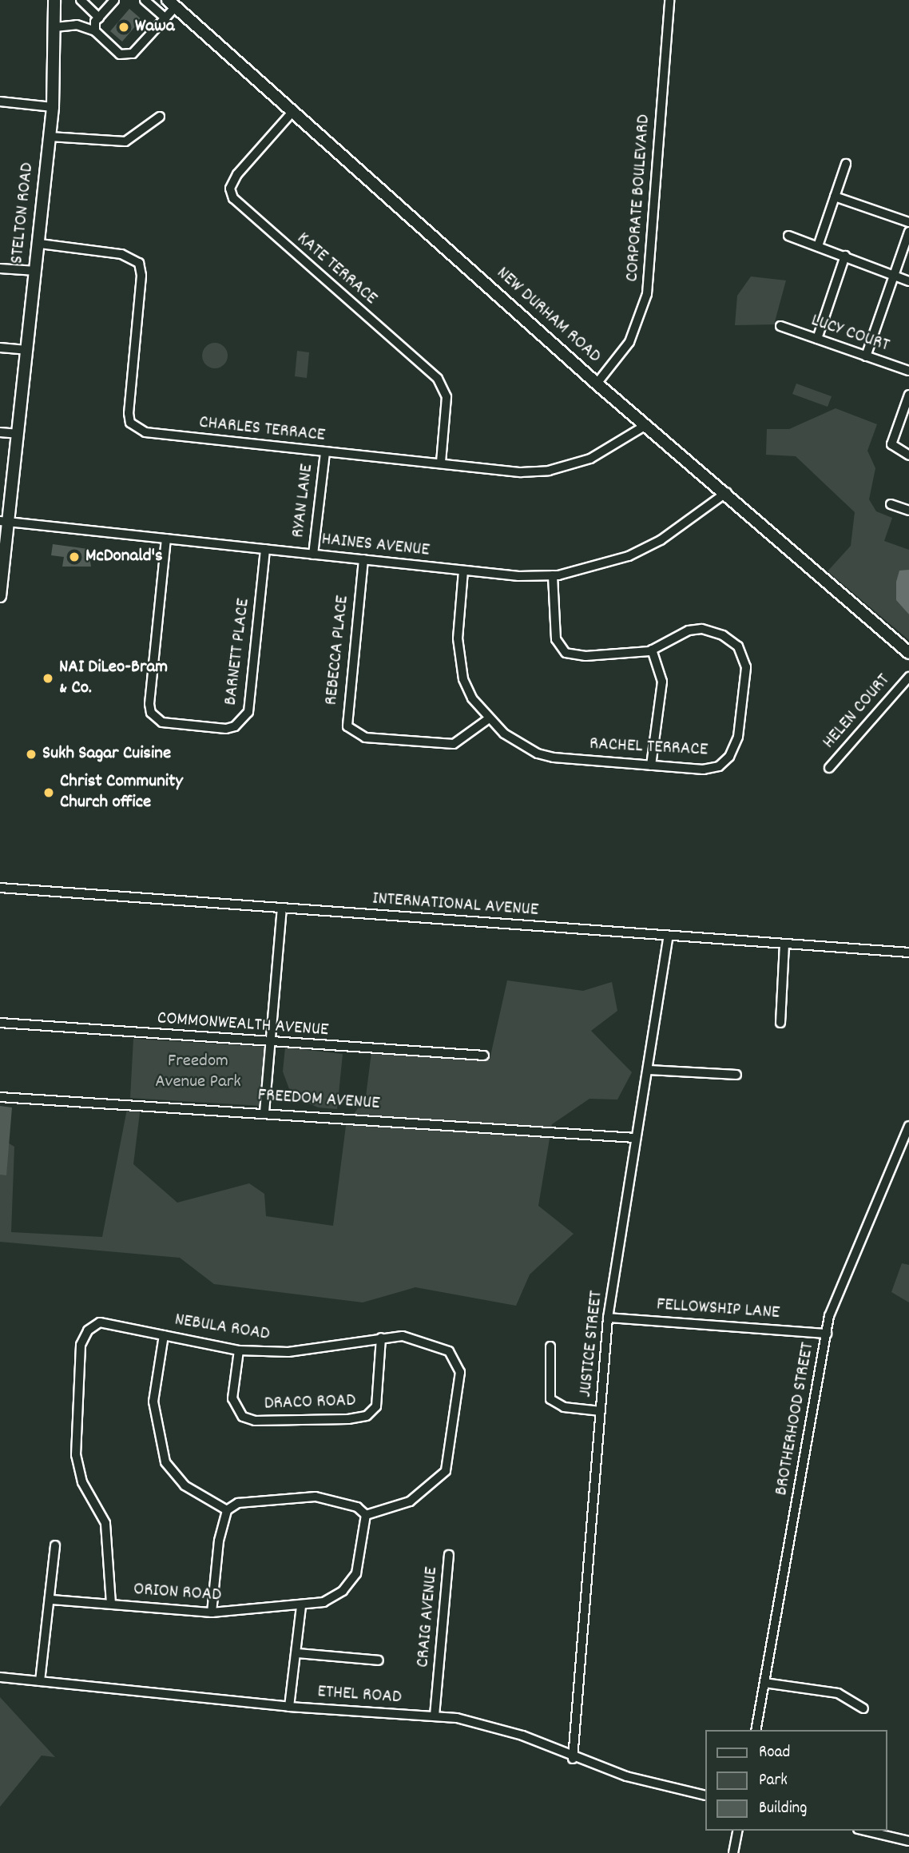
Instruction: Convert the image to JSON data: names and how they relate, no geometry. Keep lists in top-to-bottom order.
{
  "streets": {
    "main road": ["STELTON ROAD", "NEW DURHAM ROAD"],
    "street": [
      "CORPORATE BOULEVARD",
      "KATE TERRACE",
      "LUCY COURT",
      "CHARLES TERRACE",
      "RYAN LANE",
      "HAINES AVENUE",
      "REBECCA PLACE",
      "BARNETT PLACE",
      "HELEN COURT",
      "RACHEL TERRACE",
      "INTERNATIONAL AVENUE",
      "COMMONWEALTH AVENUE",
      "FREEDOM AVENUE",
      "FELLOWSHIP LANE",
      "NEBULA ROAD",
      "JUSTICE STREET",
      "DRACO ROAD",
      "BROTHERHOOD STREET",
      "ORION ROAD",
      "CRAIG AVENUE",
      "ETHEL ROAD"
    ]
  },
  "crossings": [
    ["CORPORATE BOULEVARD", "NEW DURHAM ROAD"],
    ["STELTON ROAD", "CHARLES TERRACE"],
    ["STELTON ROAD", "HAINES AVENUE"],
    ["KATE TERRACE", "NEW DURHAM ROAD"],
    ["KATE TERRACE", "CHARLES TERRACE"],
    ["NEW DURHAM ROAD", "CHARLES TERRACE"],
    ["NEW DURHAM ROAD", "HAINES AVENUE"],
    ["CHARLES TERRACE", "RYAN LANE"],
    ["RYAN LANE", "HAINES AVENUE"],
    ["HAINES AVENUE", "REBECCA PLACE"],
    ["HAINES AVENUE", "BARNETT PLACE"],
    ["HAINES AVENUE", "RACHEL TERRACE"],
    ["REBECCA PLACE", "RACHEL TERRACE"],
    ["INTERNATIONAL AVENUE", "JUSTICE STREET"],
    ["FREEDOM AVENUE", "JUSTICE STREET"],
    ["FELLOWSHIP LANE", "JUSTICE STREET"],
    ["FELLOWSHIP LANE", "BROTHERHOOD STREET"],
    ["NEBULA ROAD", "DRACO ROAD"],
    ["NEBULA ROAD", "ORION ROAD"],
    ["JUSTICE STREET", "ETHEL ROAD"],
    ["CRAIG AVENUE", "ETHEL ROAD"]
  ],
  "parks": ["Freedom Avenue Park"],
  "places": [
    "Wawa",
    "McDonald's",
    "NAI DiLeo-Bram & Co.",
    "Sukh Sagar Cuisine",
    "Christ Community Church office"
  ],
  "legend": ["Road", "Park", "Building"]
}
